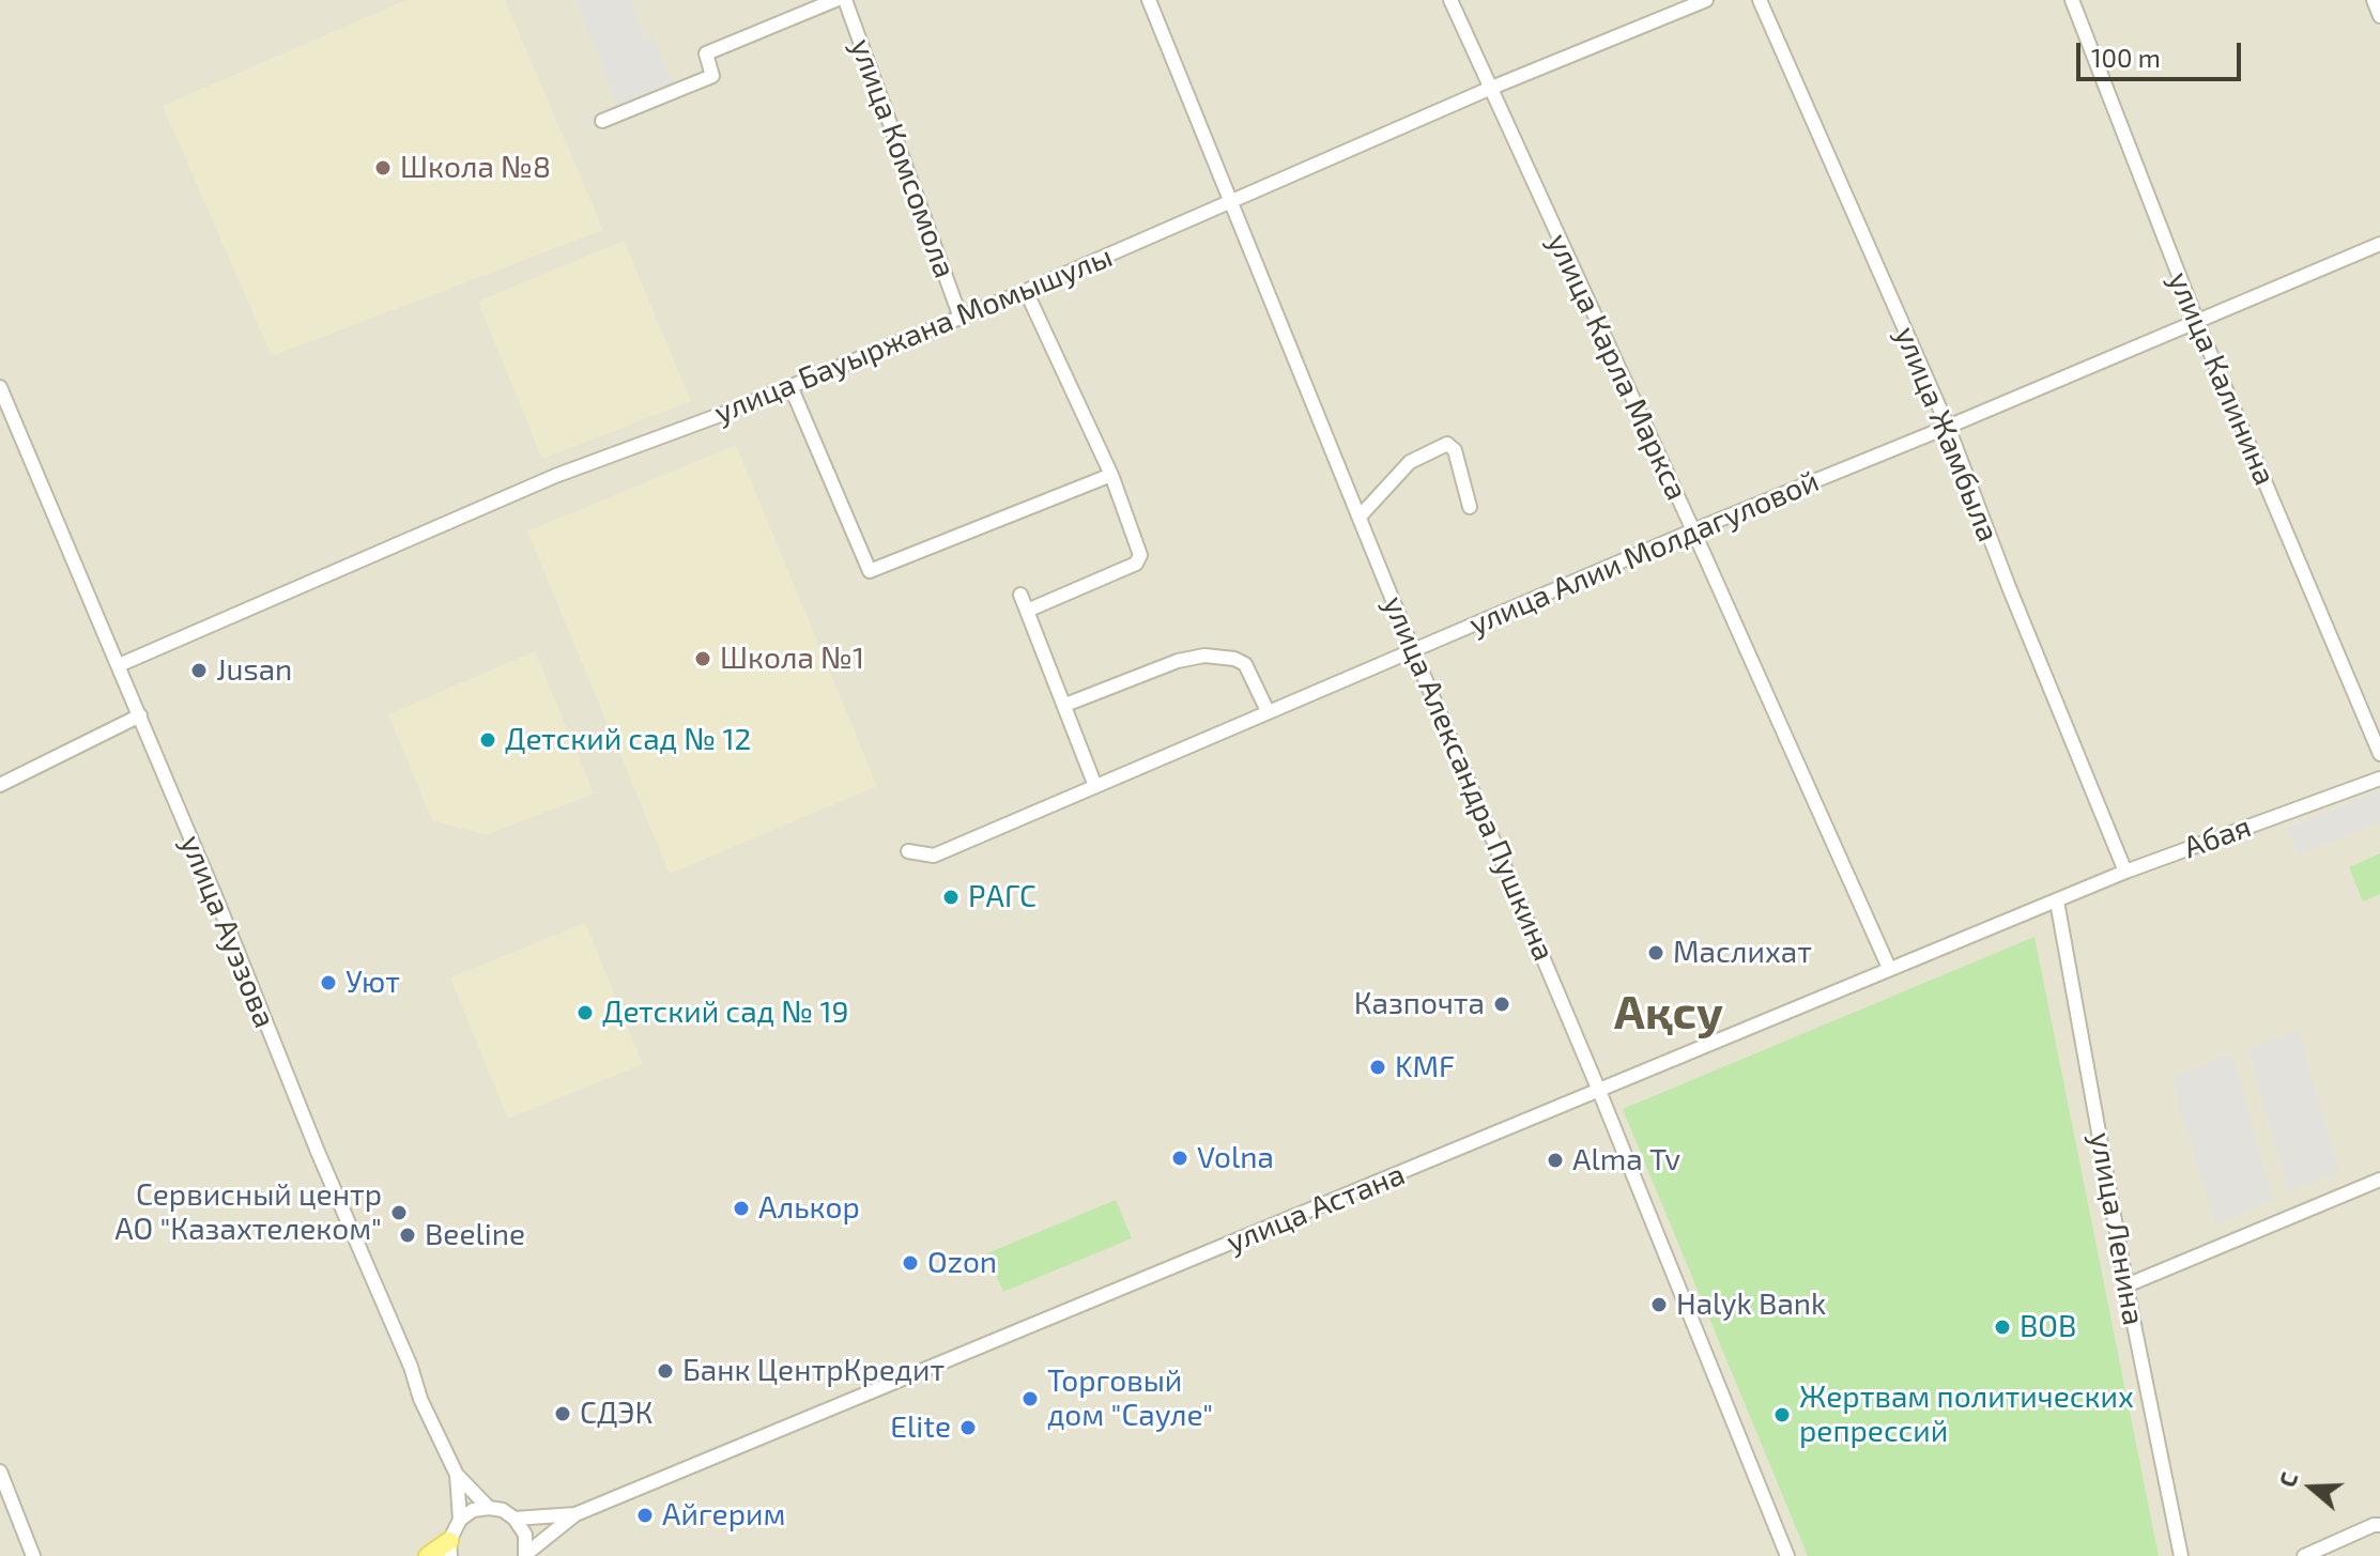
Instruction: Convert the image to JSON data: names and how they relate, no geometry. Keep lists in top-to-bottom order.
{
  "streets": {
    "street": [
      "улица Комсомола",
      "улица Бауыржана Момышулы",
      "улица Карла Маркса",
      "улица Калинина",
      "улица Жамбыла",
      "улица Алии Молдагуловой",
      "улица Александра Пушкина",
      "Абая",
      "улица Ауэзова",
      "улица Астана",
      "улица Ленина"
    ]
  },
  "crossings": [
    ["улица Комсомола", "улица Бауыржана Момышулы"],
    ["улица Бауыржана Момышулы", "улица Карла Маркса"],
    ["улица Бауыржана Момышулы", "улица Александра Пушкина"],
    ["улица Бауыржана Момышулы", "улица Ауэзова"],
    ["улица Карла Маркса", "улица Алии Молдагуловой"],
    ["улица Карла Маркса", "улица Астана"],
    ["улица Калинина", "улица Алии Молдагуловой"],
    ["улица Жамбыла", "улица Алии Молдагуловой"],
    ["улица Жамбыла", "Абая"],
    ["улица Алии Молдагуловой", "улица Александра Пушкина"],
    ["улица Александра Пушкина", "улица Астана"],
    ["Абая", "улица Астана"],
    ["Абая", "улица Ленина"],
    ["улица Астана", "улица Ленина"]
  ],
  "districts": ["Ақсу"],
  "places": [
    "Школа №8",
    "Школа №1",
    "Jusan",
    "Детский сад № 12",
    "РАГС",
    "Маслихат",
    "Уют",
    "Казпочта",
    "Детский сад № 19",
    "KMF",
    "Volna",
    "Alma Tv",
    "Алькор",
    "Сервисный центр АО \"Казахтелеком\"",
    "Beeline",
    "Ozon",
    "Halyk Bank",
    "ВОВ",
    "Банк ЦентрКредит",
    "Торговый дом \"Сауле\"",
    "СДЭК",
    "Жертвам политических репрессий",
    "Elite",
    "Айгерим"
  ],
  "scale_bar": "100 m",
  "north": "left"
}
